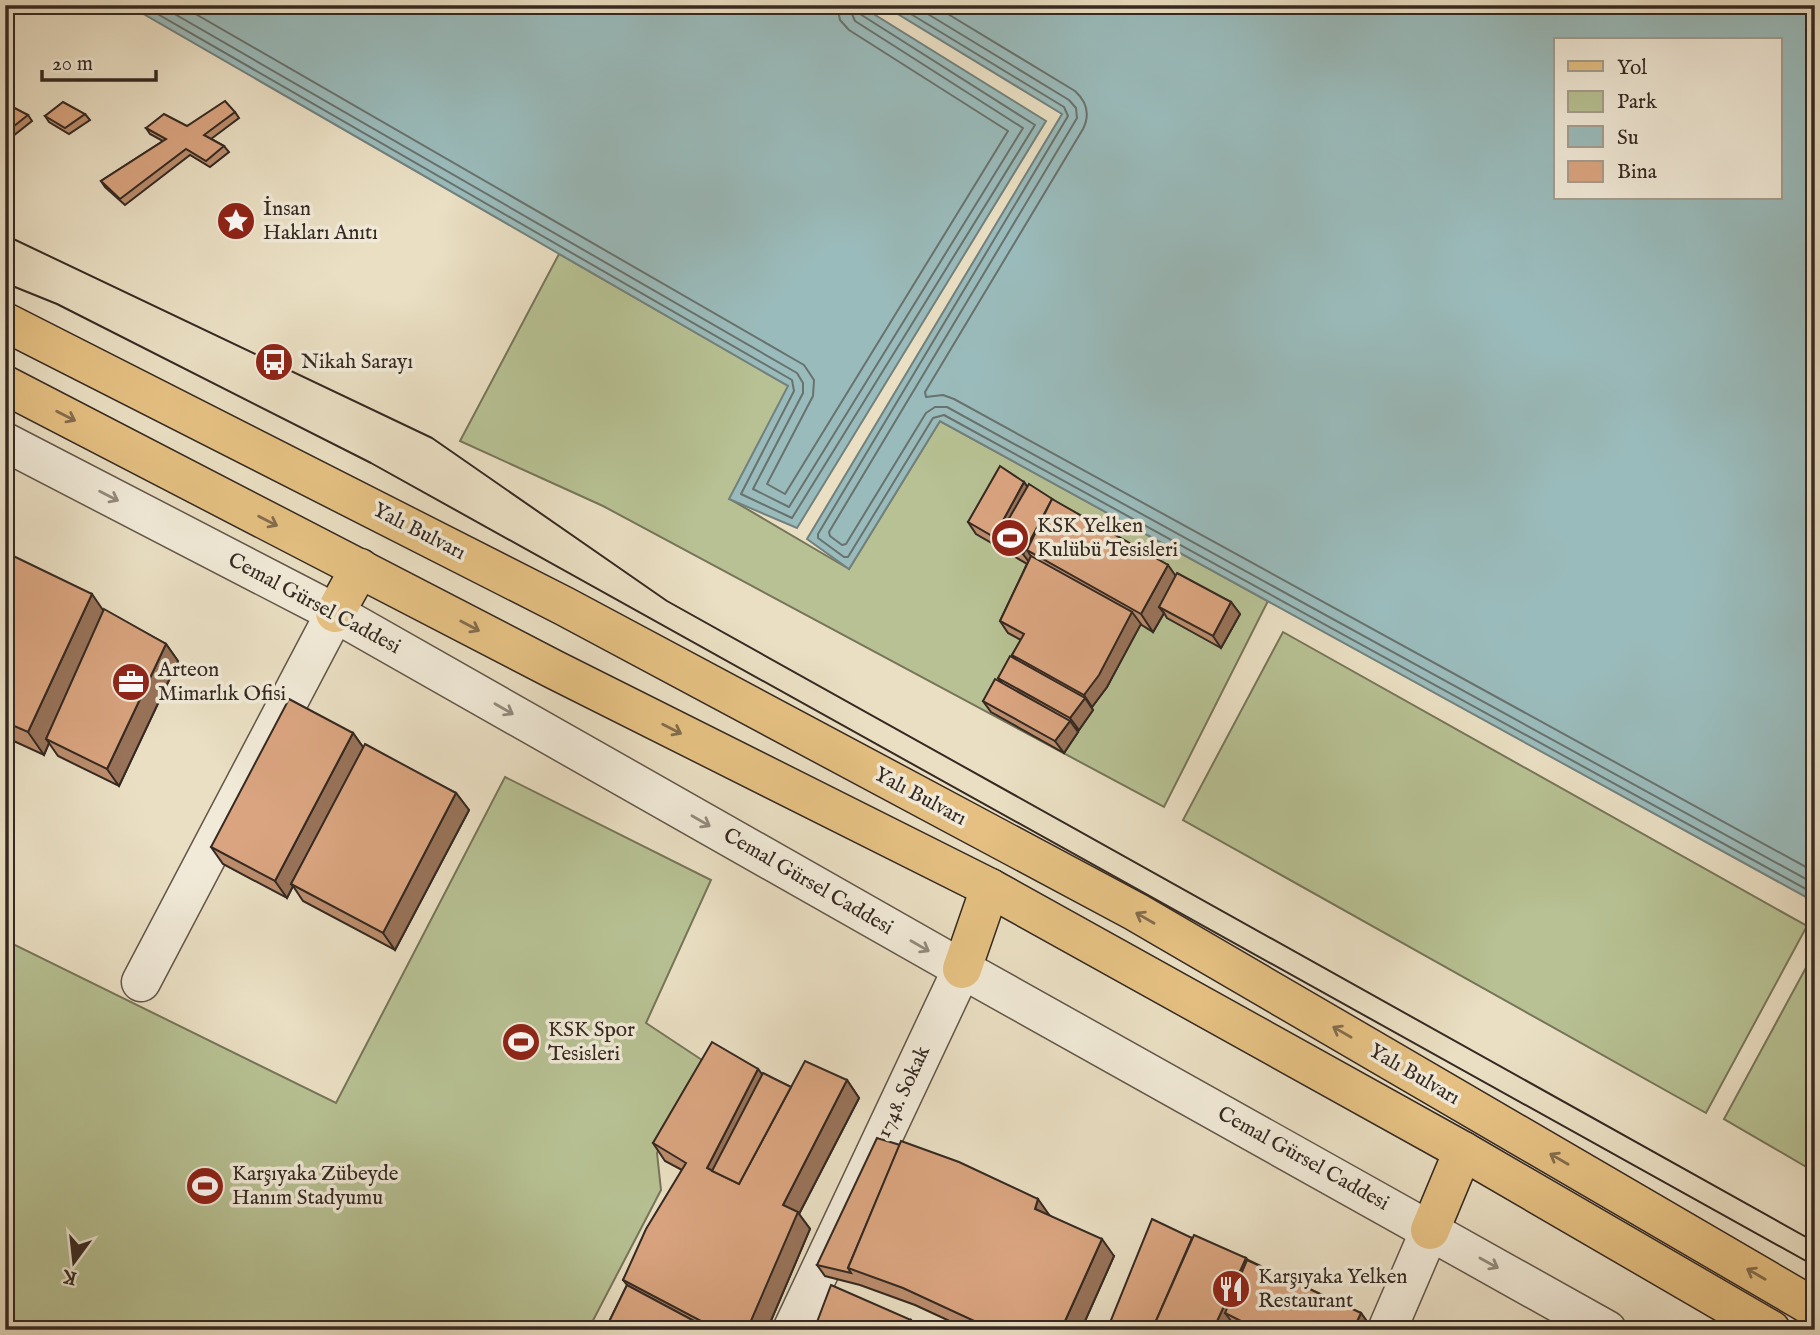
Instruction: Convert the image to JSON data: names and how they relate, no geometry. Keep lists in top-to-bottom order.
{
  "streets": {
    "main road": ["Yalı Bulvarı"],
    "street": ["Cemal Gürsel Caddesi", "1748. Sokak"]
  },
  "crossings": [
    ["Cemal Gürsel Caddesi", "1748. Sokak"]
  ],
  "one_way": ["Cemal Gürsel Caddesi"],
  "places": {
    "place": ["İnsan Hakları Anıtı"],
    "bus stop": ["Nikah Sarayı"],
    "sports": ["KSK Yelken Kulübü Tesisleri", "KSK Spor Tesisleri", "Karşıyaka Zübeyde Hanım Stadyumu"],
    "office": ["Arteon Mimarlık Ofisi"],
    "restaurant": ["Karşıyaka Yelken Restaurant"]
  },
  "legend": [
    "Yol",
    "Park",
    "Su",
    "Bina"
  ],
  "scale_bar": "20 m",
  "north": "bottom"
}
